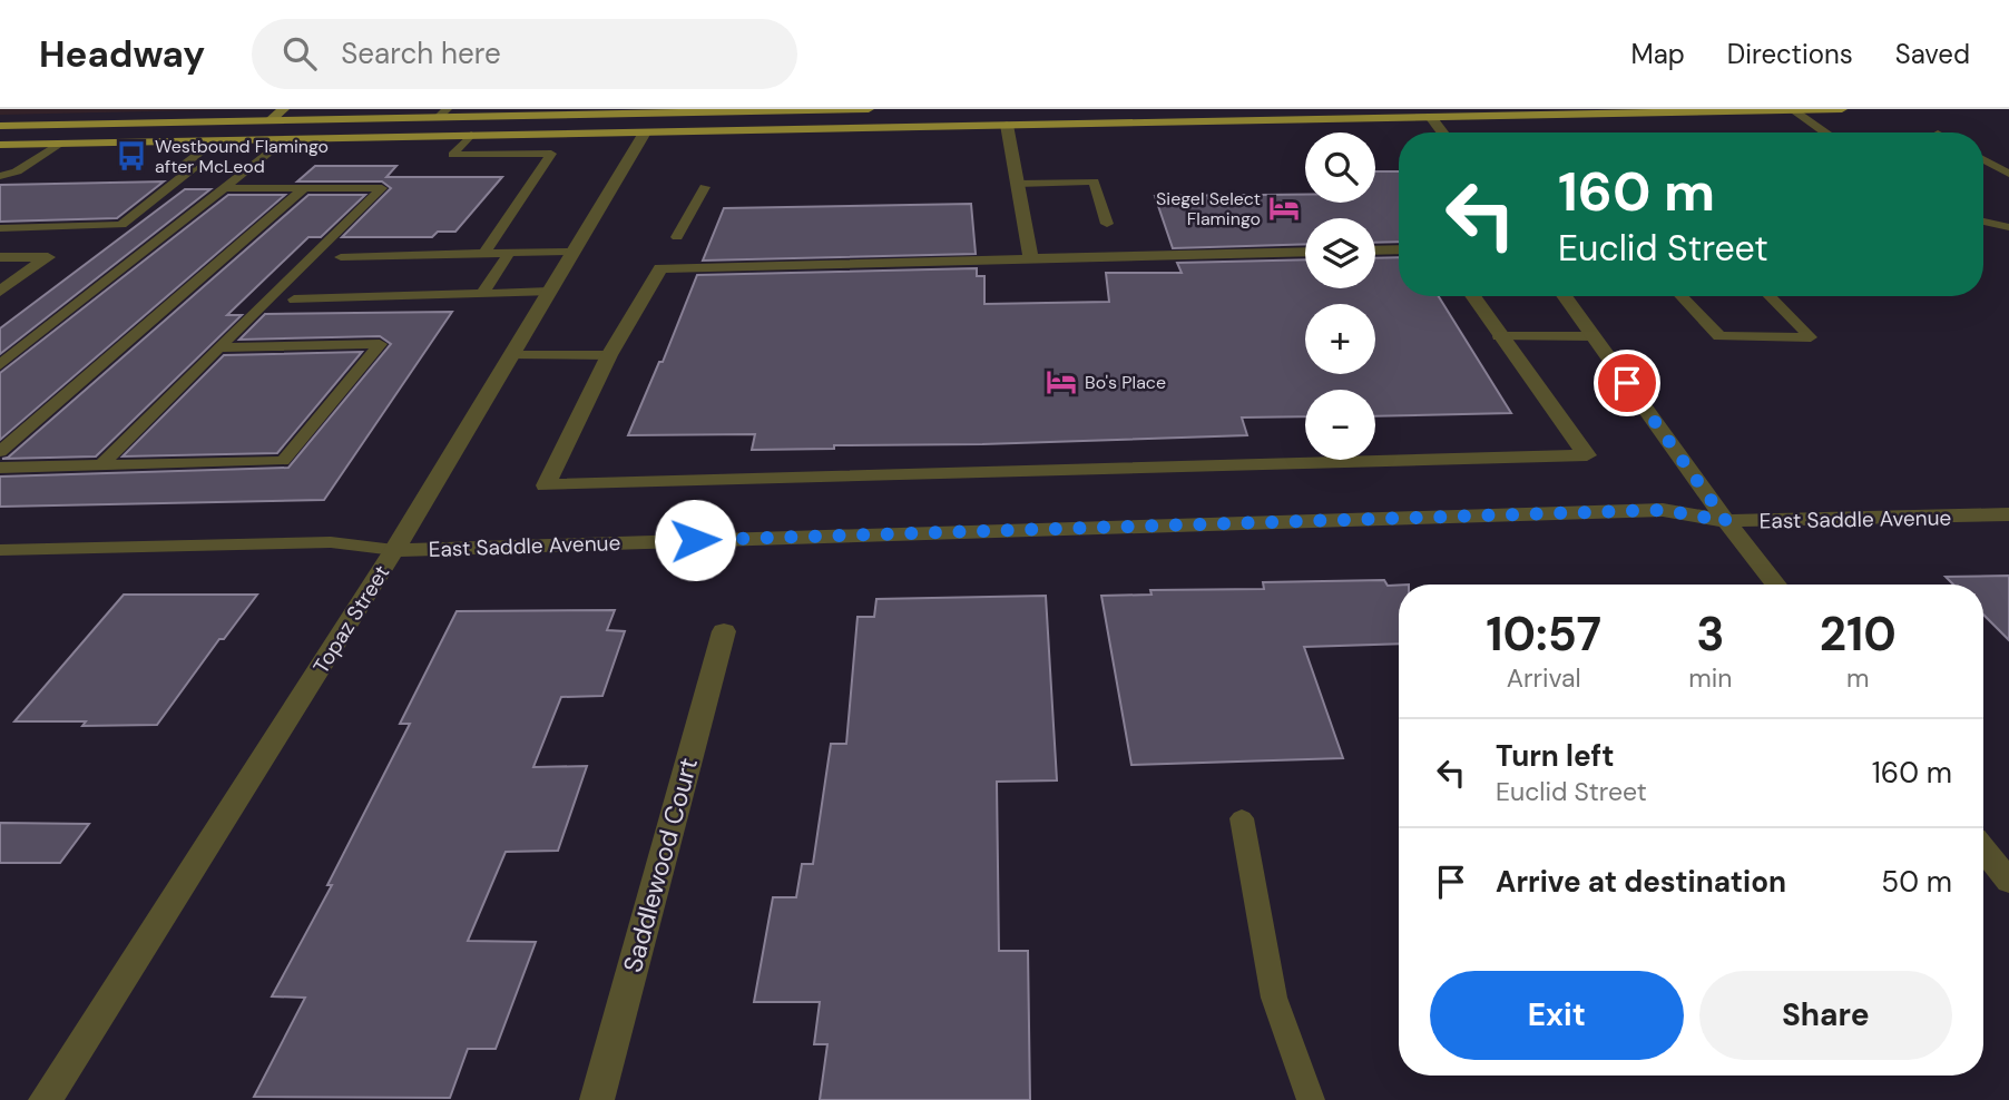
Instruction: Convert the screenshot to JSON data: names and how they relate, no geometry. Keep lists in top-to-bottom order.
{
  "streets": {
    "street": ["East Saddle Avenue", "Topaz Street", "Saddlewood Court"]
  },
  "crossings": [
    ["East Saddle Avenue", "Topaz Street"]
  ],
  "places": {
    "bus stop": ["Westbound Flamingo after McLeod"],
    "hotel": ["Siegel Select Flamingo", "Bo's Place"]
  },
  "page": {
    "header": "Headway",
    "search": "Search here",
    "nav": ["Map", "Directions", "Saved"],
    "map_buttons": ["+", "−"],
    "turn": ["160 m", "Euclid Street"],
    "eta": [
      "10:57",
      "Arrival",
      "3",
      "min",
      "210",
      "m"
    ],
    "list": [
      {
        "name": "Turn left",
        "note": "Euclid Street",
        "value": "160 m"
      },
      {
        "name": "Arrive at destination",
        "value": "50 m"
      }
    ],
    "buttons": ["Exit", "Share"]
  }
}
